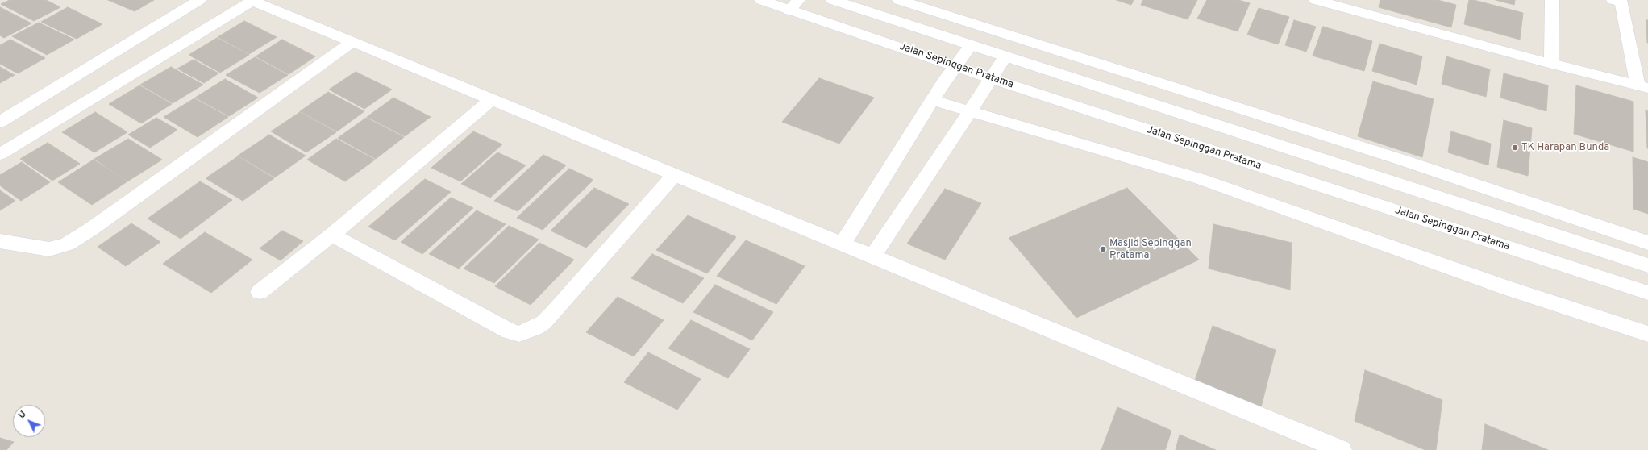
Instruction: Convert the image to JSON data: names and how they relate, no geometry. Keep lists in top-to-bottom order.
{
  "streets": {
    "street": ["Jalan Sepinggan Pratama"]
  },
  "places": ["TK Harapan Bunda", "Masjid Sepinggan Pratama"],
  "north": "top left"
}
